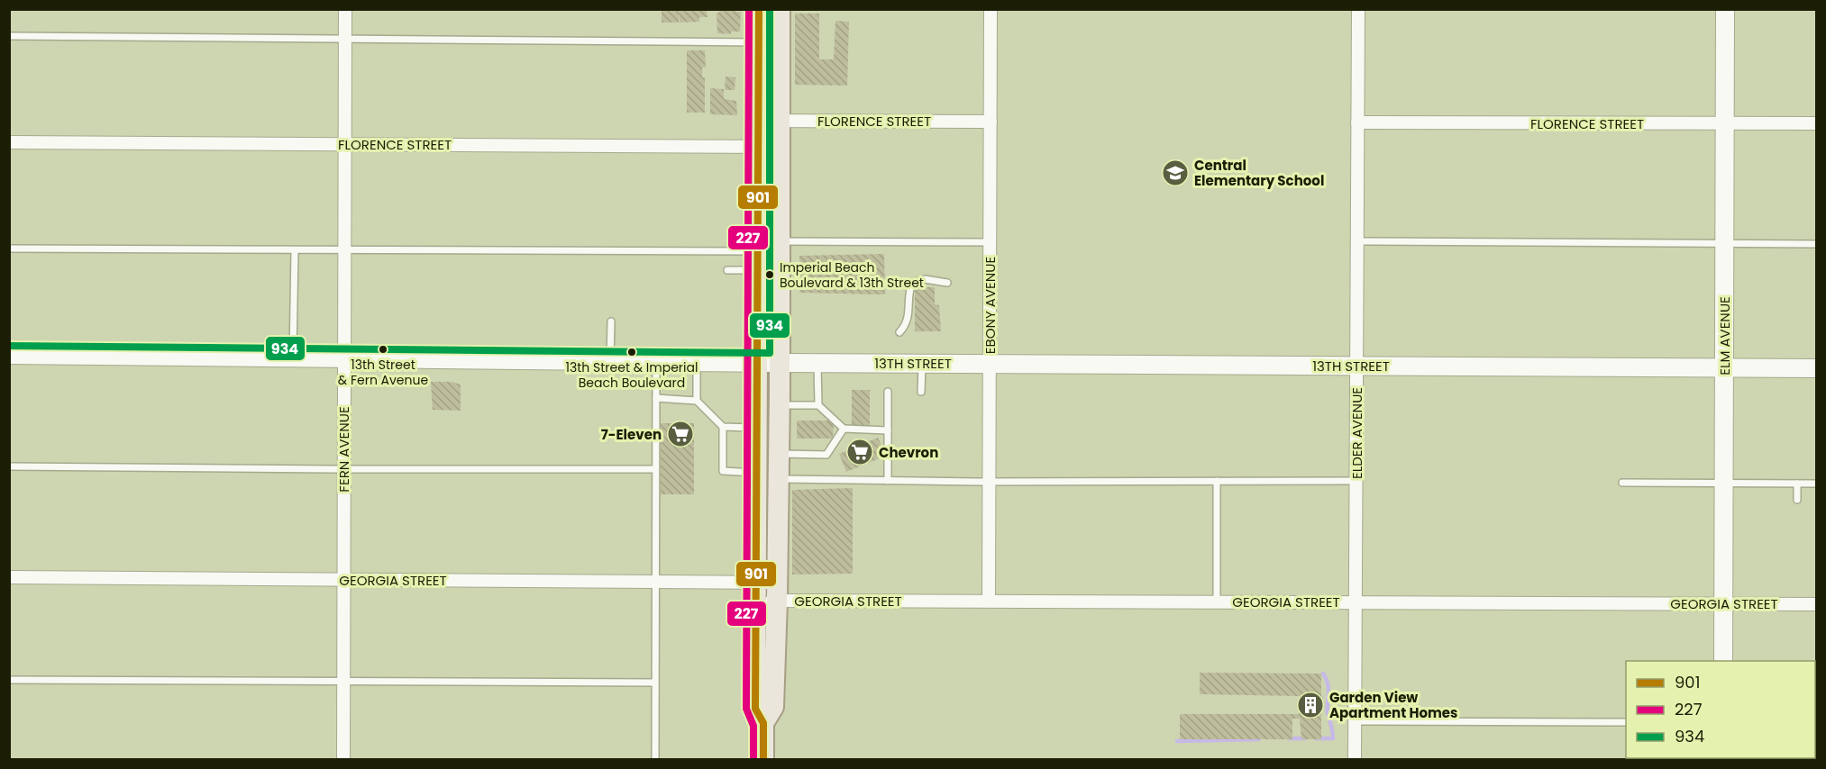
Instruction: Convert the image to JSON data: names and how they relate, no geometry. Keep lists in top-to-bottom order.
{
  "streets": {
    "main road": ["ELM AVENUE", "13TH STREET"],
    "street": [
      "FLORENCE STREET",
      "EBONY AVENUE",
      "ELDER AVENUE",
      "FERN AVENUE",
      "GEORGIA STREET"
    ]
  },
  "crossings": [
    ["FLORENCE STREET", "EBONY AVENUE"],
    ["FLORENCE STREET", "ELM AVENUE"],
    ["FLORENCE STREET", "ELDER AVENUE"],
    ["FLORENCE STREET", "FERN AVENUE"],
    ["EBONY AVENUE", "13TH STREET"],
    ["EBONY AVENUE", "GEORGIA STREET"],
    ["ELM AVENUE", "13TH STREET"],
    ["ELM AVENUE", "GEORGIA STREET"],
    ["13TH STREET", "ELDER AVENUE"],
    ["13TH STREET", "FERN AVENUE"],
    ["ELDER AVENUE", "GEORGIA STREET"],
    ["FERN AVENUE", "GEORGIA STREET"]
  ],
  "places": {
    "school or university": ["Central Elementary School"],
    "other": ["Imperial Beach Boulevard & 13th Street", "13th Street & Fern Avenue", "13th Street & Imperial Beach Boulevard"],
    "supermarket": ["7-Eleven", "Chevron"],
    "building": ["Garden View Apartment Homes"]
  },
  "lines": ["transit line 901", "transit line 227", "transit line 934"],
  "legend": ["901", "227", "934"]
}
